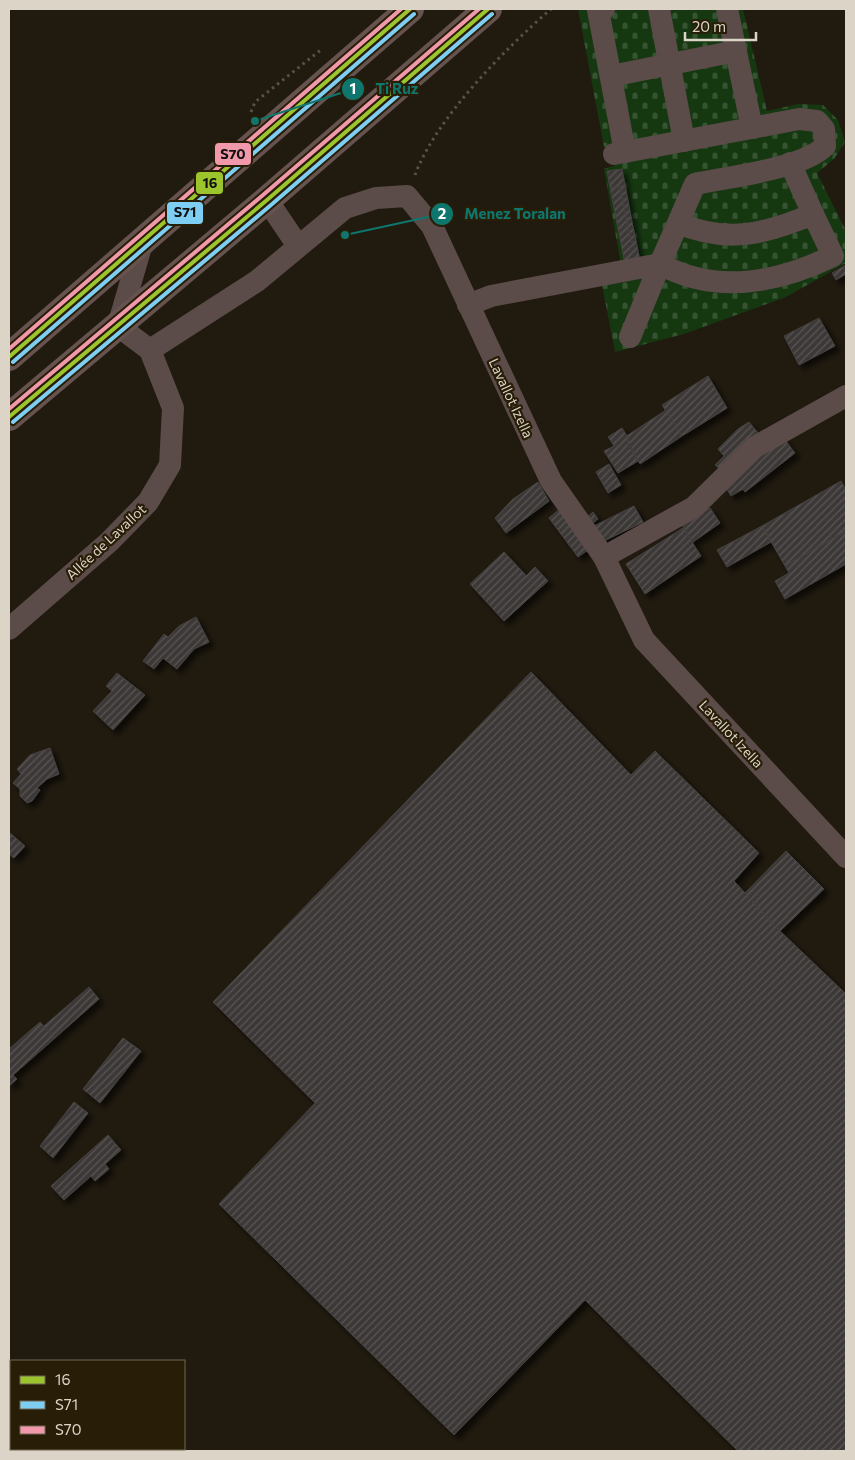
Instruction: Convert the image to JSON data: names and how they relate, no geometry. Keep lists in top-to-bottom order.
{
  "streets": {
    "street": ["Lavallot Izella", "Allée de Lavallot"]
  },
  "places": ["Ti Ruz", "Menez Toralan"],
  "lines": ["transit line 16", "transit line S70", "transit line S71"],
  "legend": ["16", "S71", "S70"],
  "scale_bar": "20 m"
}
